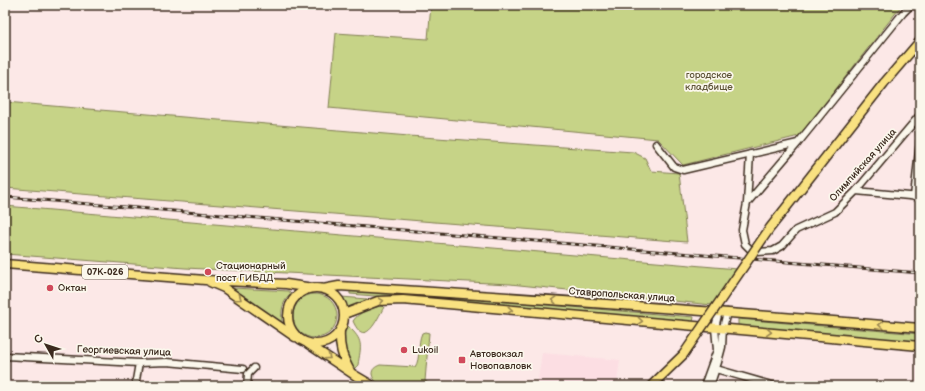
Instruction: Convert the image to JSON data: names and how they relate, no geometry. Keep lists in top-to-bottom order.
{
  "streets": {
    "main road": ["07К-026", "Ставропольская улица"],
    "street": ["Олимпийская улица", "Георгиевская улица"]
  },
  "crossings": [
    ["07К-026", "Ставропольская улица"]
  ],
  "parks": ["городское кладбище"],
  "places": {
    "other": ["Стационарный пост ГИБДД", "Октан", "Lukoil"],
    "transit": ["Автовокзал Новопавловк"]
  },
  "north": "top left"
}
